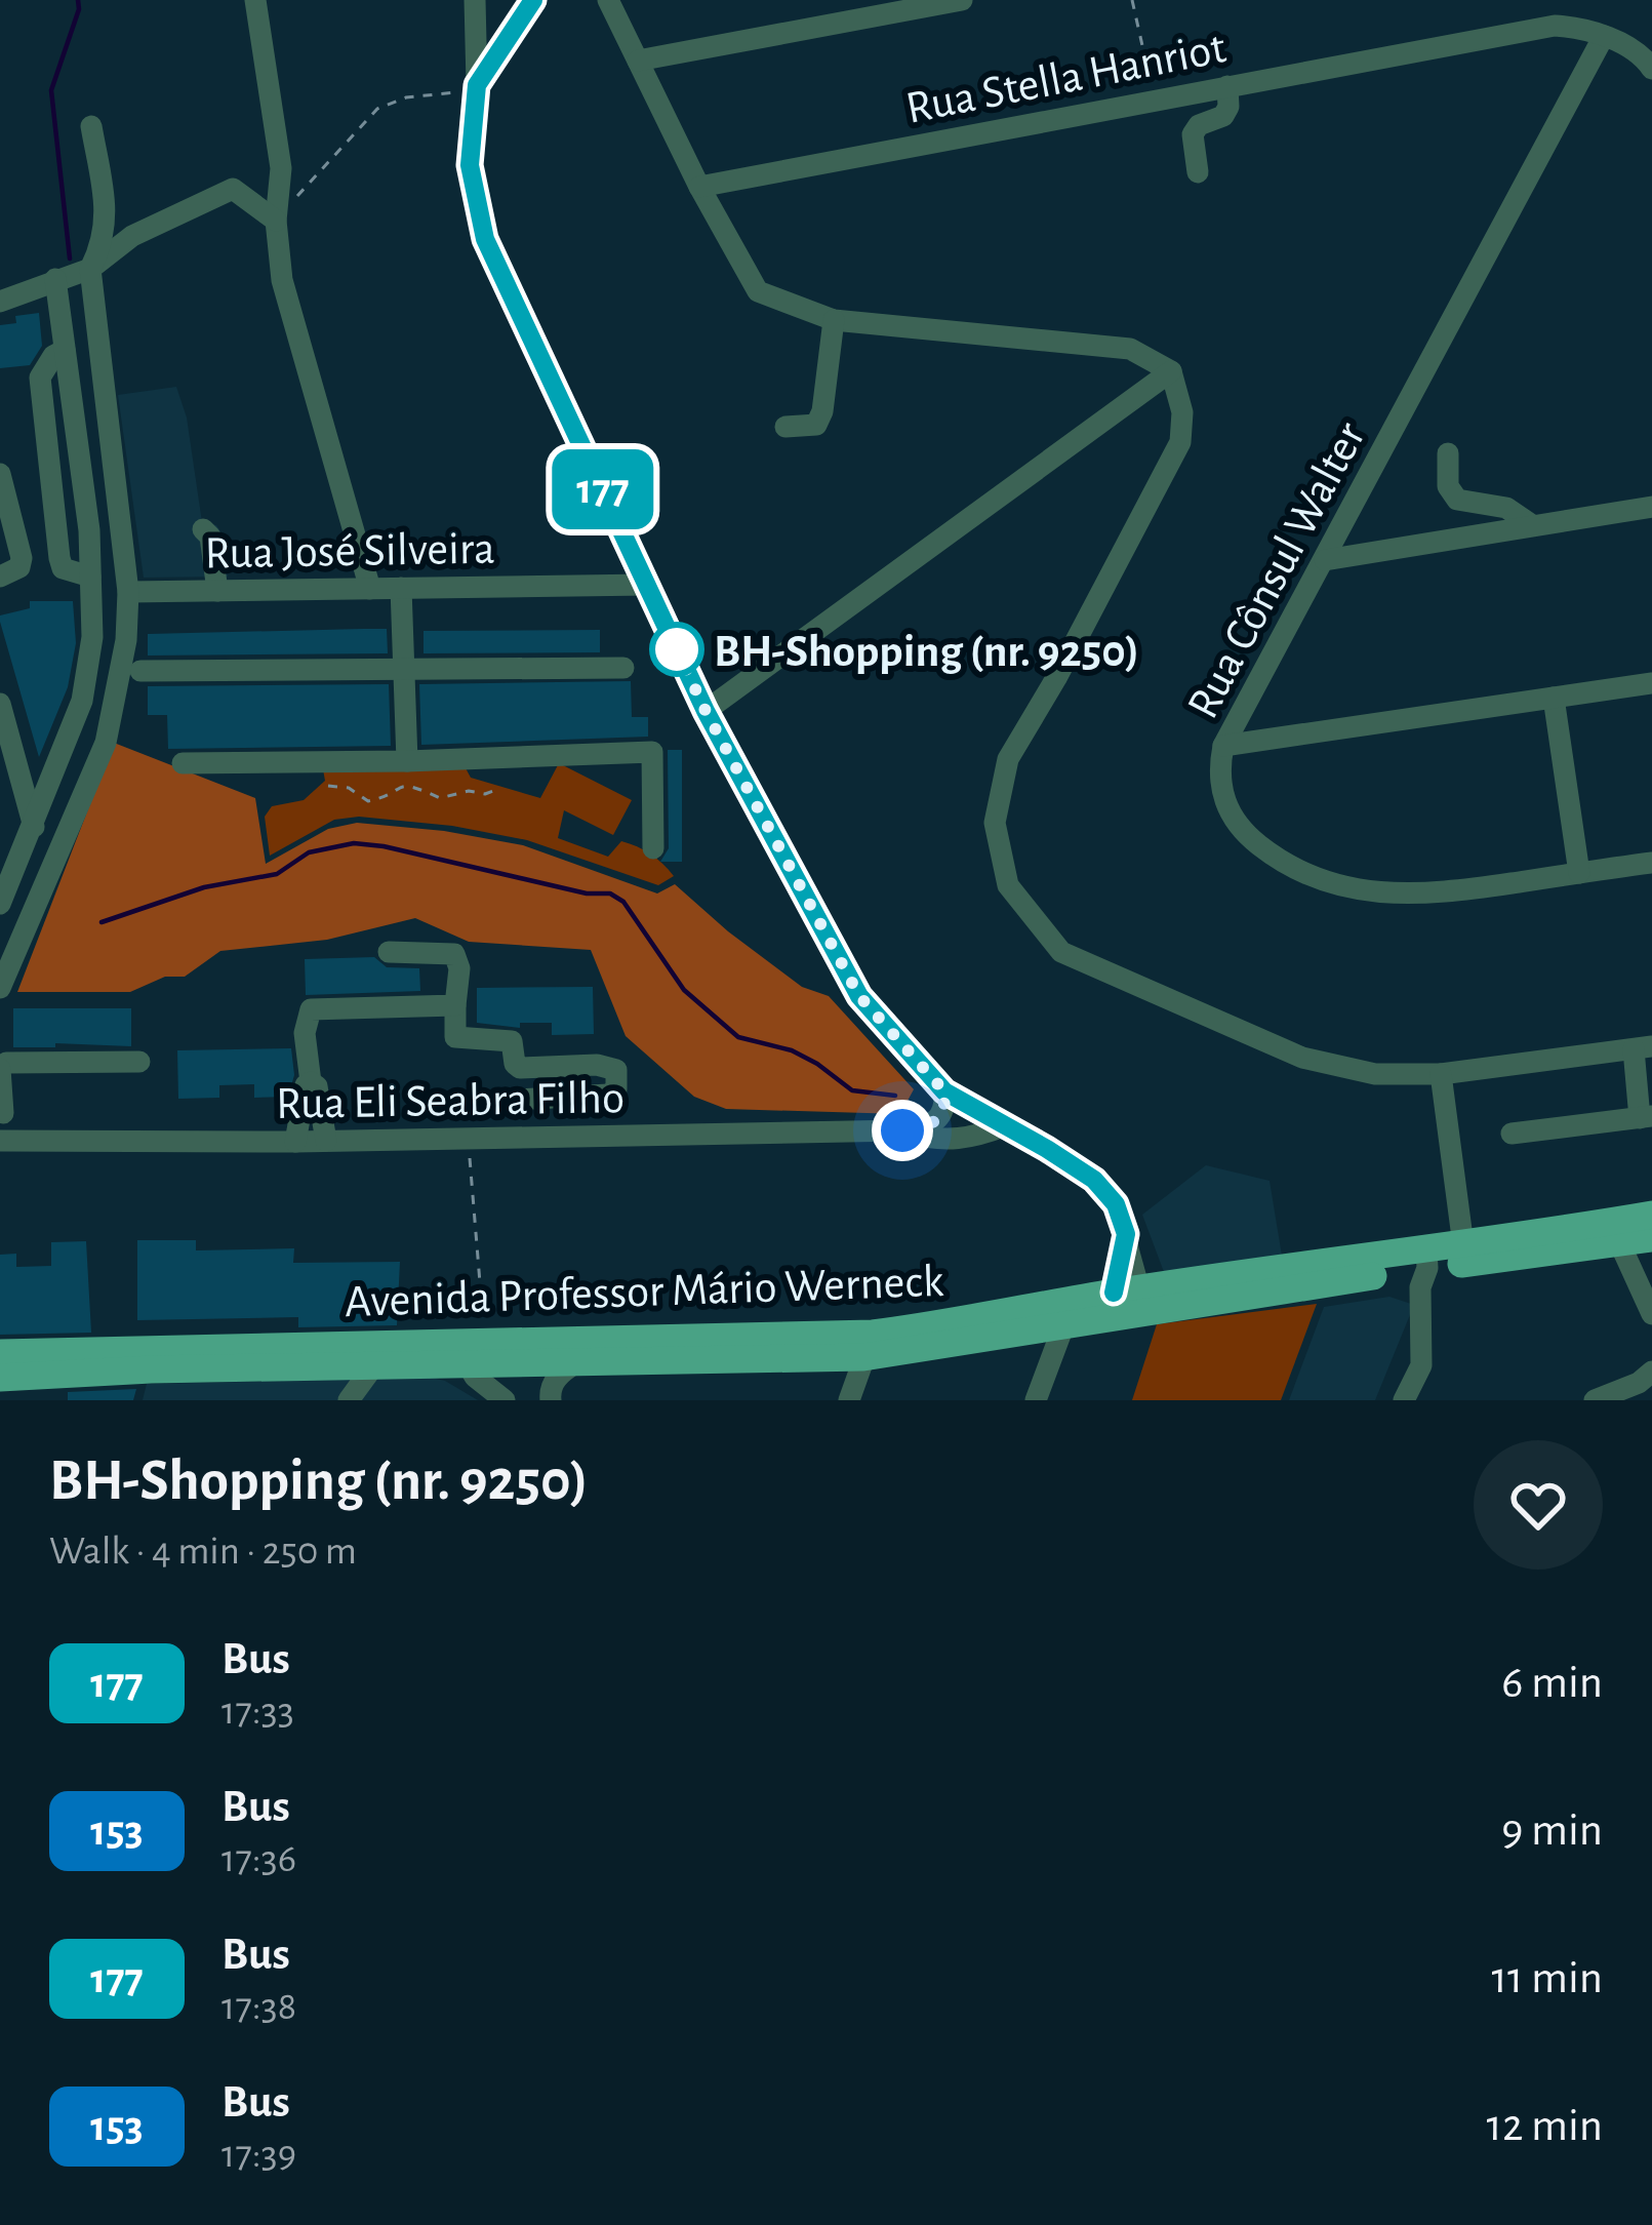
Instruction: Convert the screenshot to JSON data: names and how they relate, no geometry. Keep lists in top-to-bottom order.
{
  "streets": {
    "main road": ["Avenida Professor Mário Werneck"],
    "street": [
      "Rua Stella Hanriot",
      "Rua José Silveira",
      "Rua Cônsul Walter",
      "Rua Eli Seabra Filho"
    ]
  },
  "crossings": [
    ["Rua Stella Hanriot", "Rua Cônsul Walter"]
  ],
  "places": ["BH-Shopping (nr. 9250)"],
  "lines": ["bus line 177"],
  "page": {
    "on_map": "177",
    "heading": ["BH-Shopping (nr. 9250)", "Walk · 4 min · 250 m"],
    "list": [
      {
        "mark": "177",
        "name": "Bus",
        "note": "17:33",
        "value": "6 min"
      },
      {
        "mark": "153",
        "name": "Bus",
        "note": "17:36",
        "value": "9 min"
      },
      {
        "mark": "177",
        "name": "Bus",
        "note": "17:38",
        "value": "11 min"
      },
      {
        "mark": "153",
        "name": "Bus",
        "note": "17:39",
        "value": "12 min"
      }
    ]
  }
}
